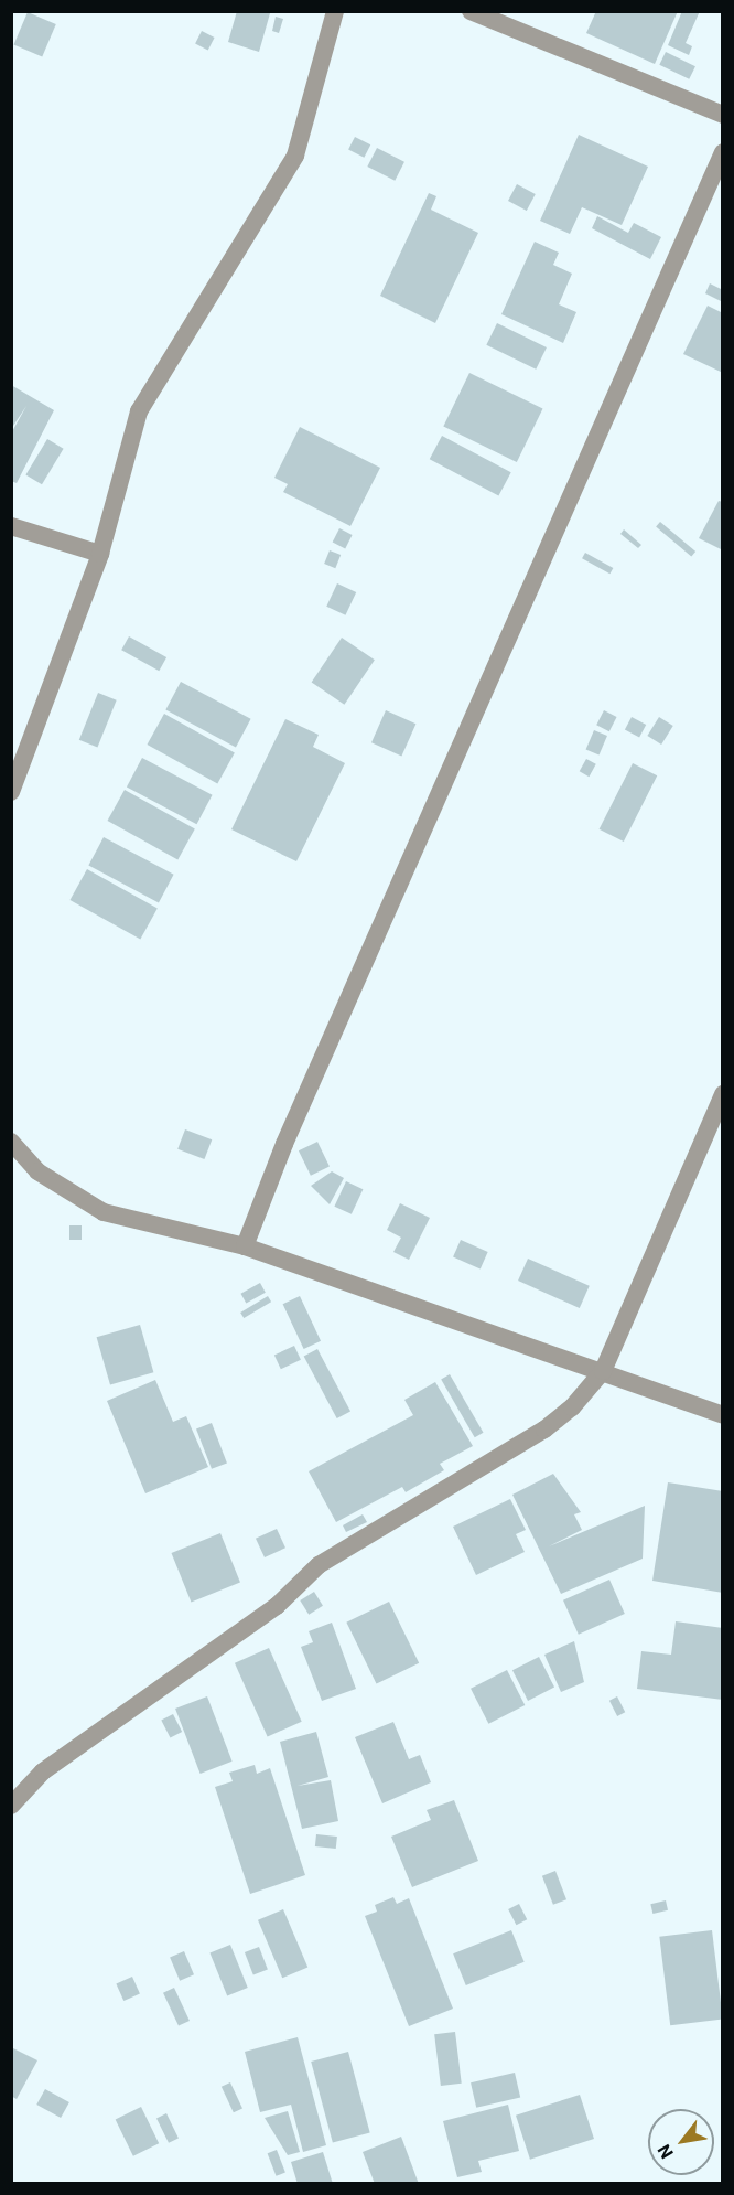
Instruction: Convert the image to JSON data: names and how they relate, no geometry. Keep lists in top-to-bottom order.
{
  "north": "bottom left"
}
